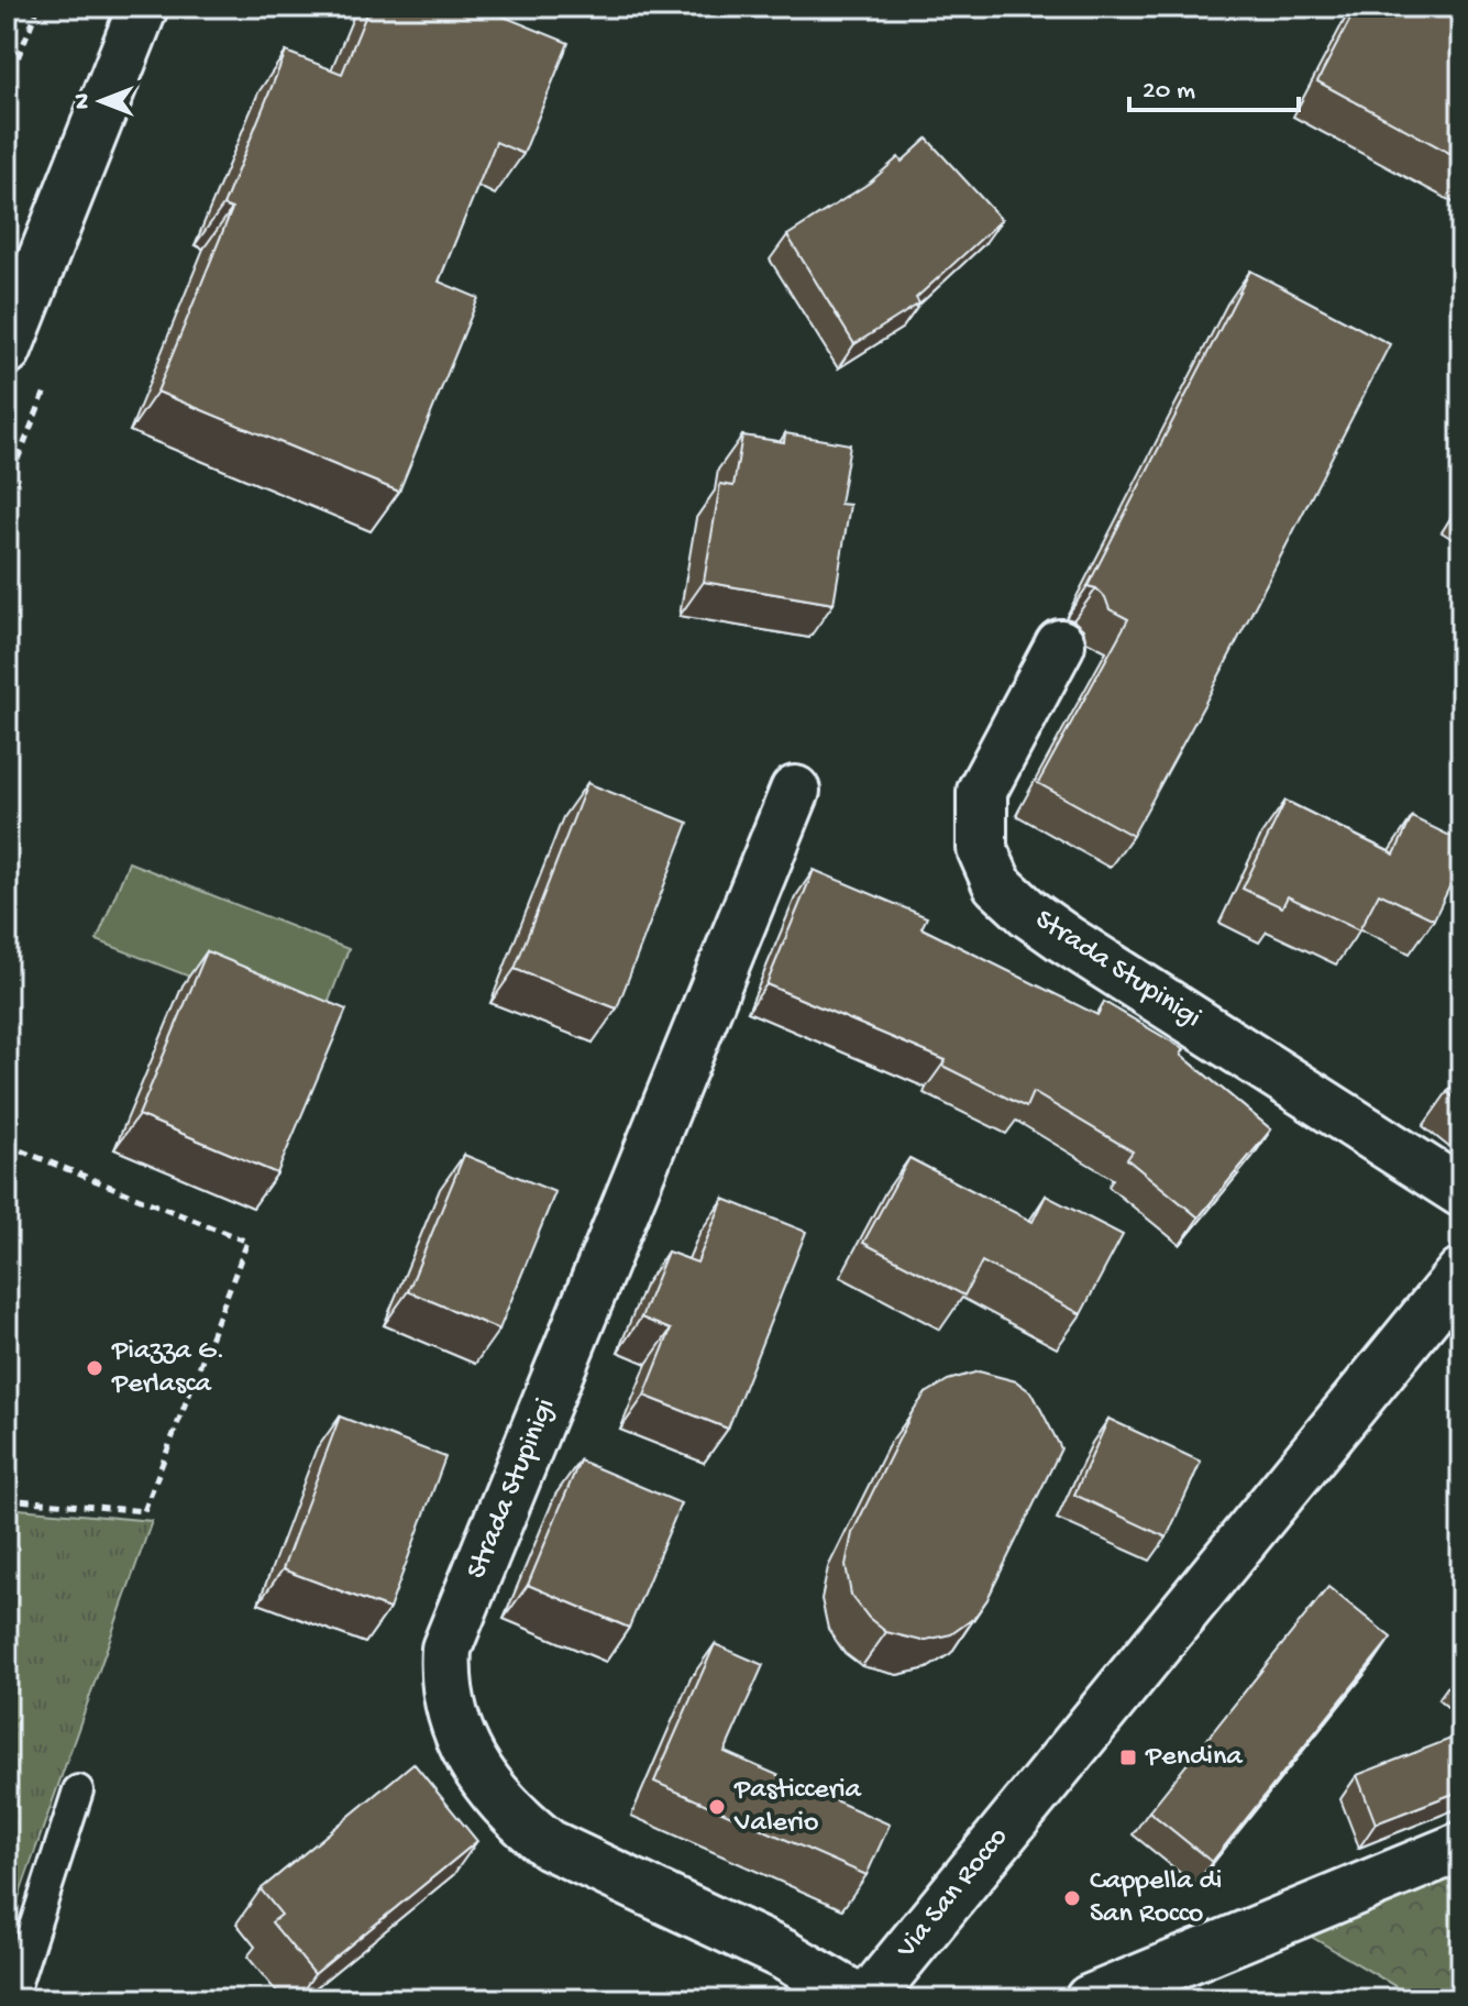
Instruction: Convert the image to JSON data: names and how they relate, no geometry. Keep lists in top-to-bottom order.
{
  "streets": {
    "street": ["Strada Stupinigi", "Via San Rocco"]
  },
  "places": {
    "other": ["Piazza G. Perlasca", "Pasticceria Valerio", "Cappella di San Rocco"],
    "transit": ["Pendina"]
  },
  "scale_bar": "20 m",
  "north": "left"
}
